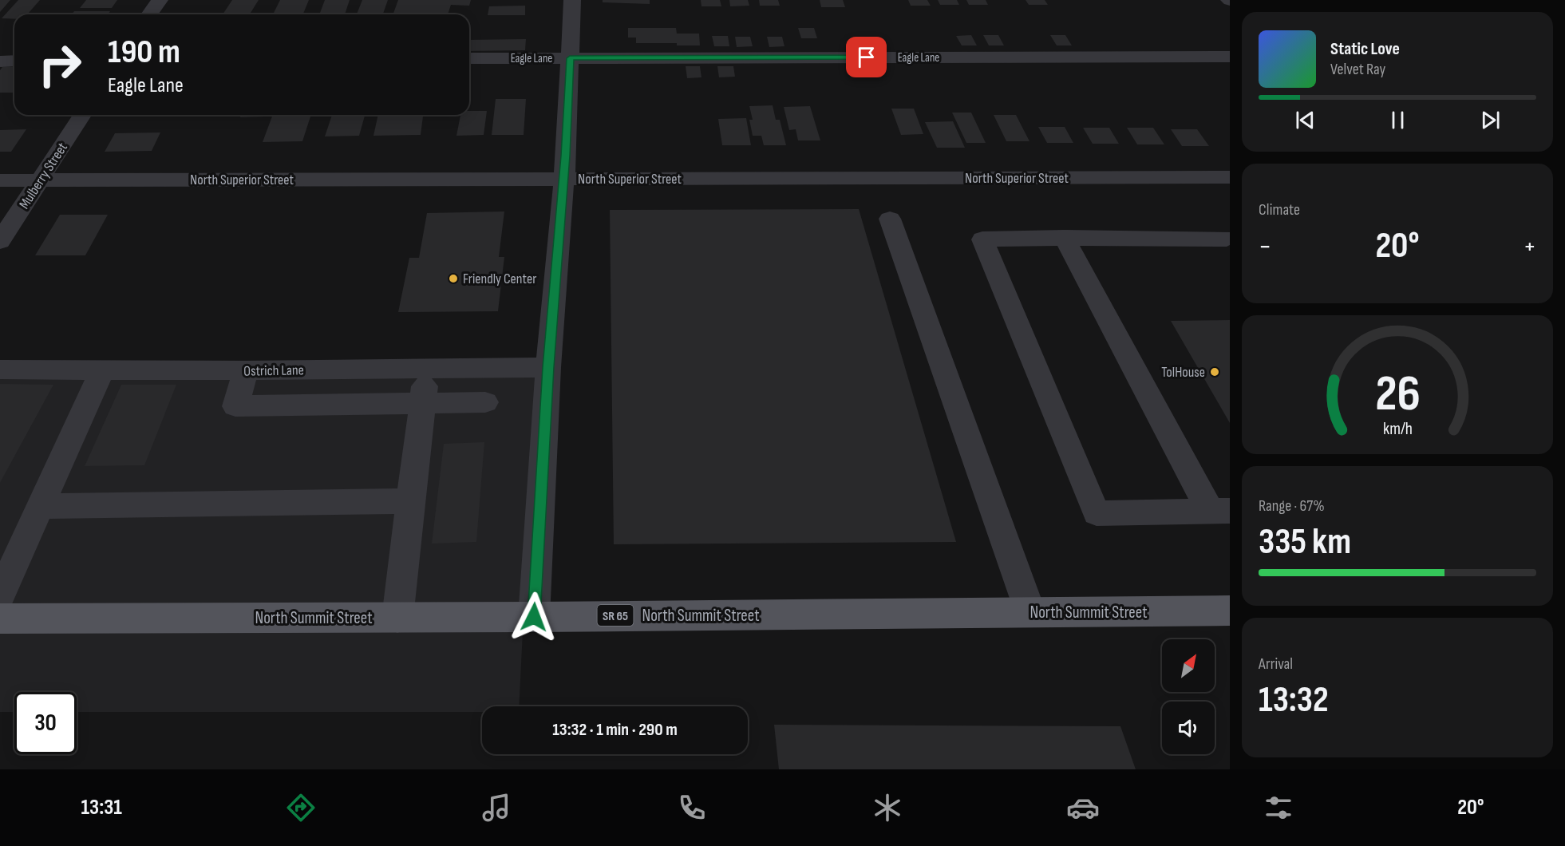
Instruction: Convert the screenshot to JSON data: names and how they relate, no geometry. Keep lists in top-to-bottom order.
{
  "streets": {
    "main road": ["North Summit Street", "SR 65"],
    "street": [
      "Eagle Lane",
      "Mulberry Street",
      "North Superior Street",
      "Ostrich Lane"
    ]
  },
  "crossings": [
    ["Mulberry Street", "North Superior Street"]
  ],
  "places": ["Friendly Center", "TolHouse"],
  "north": "top right",
  "page": {
    "turn": ["190 m", "Eagle Lane"],
    "song": ["Static Love", "Velvet Ray"],
    "tile": [
      "Climate",
      ["Range · 67%", "335 km"],
      ["Arrival", "13:32"]
    ],
    "heat": ["−", "20°", "+"],
    "limit": "30",
    "trip": "13:32 · 1 min · 290 m",
    "tabs": ["13:31", "20°"],
    "gauge": ["26", "km/h"]
  }
}
